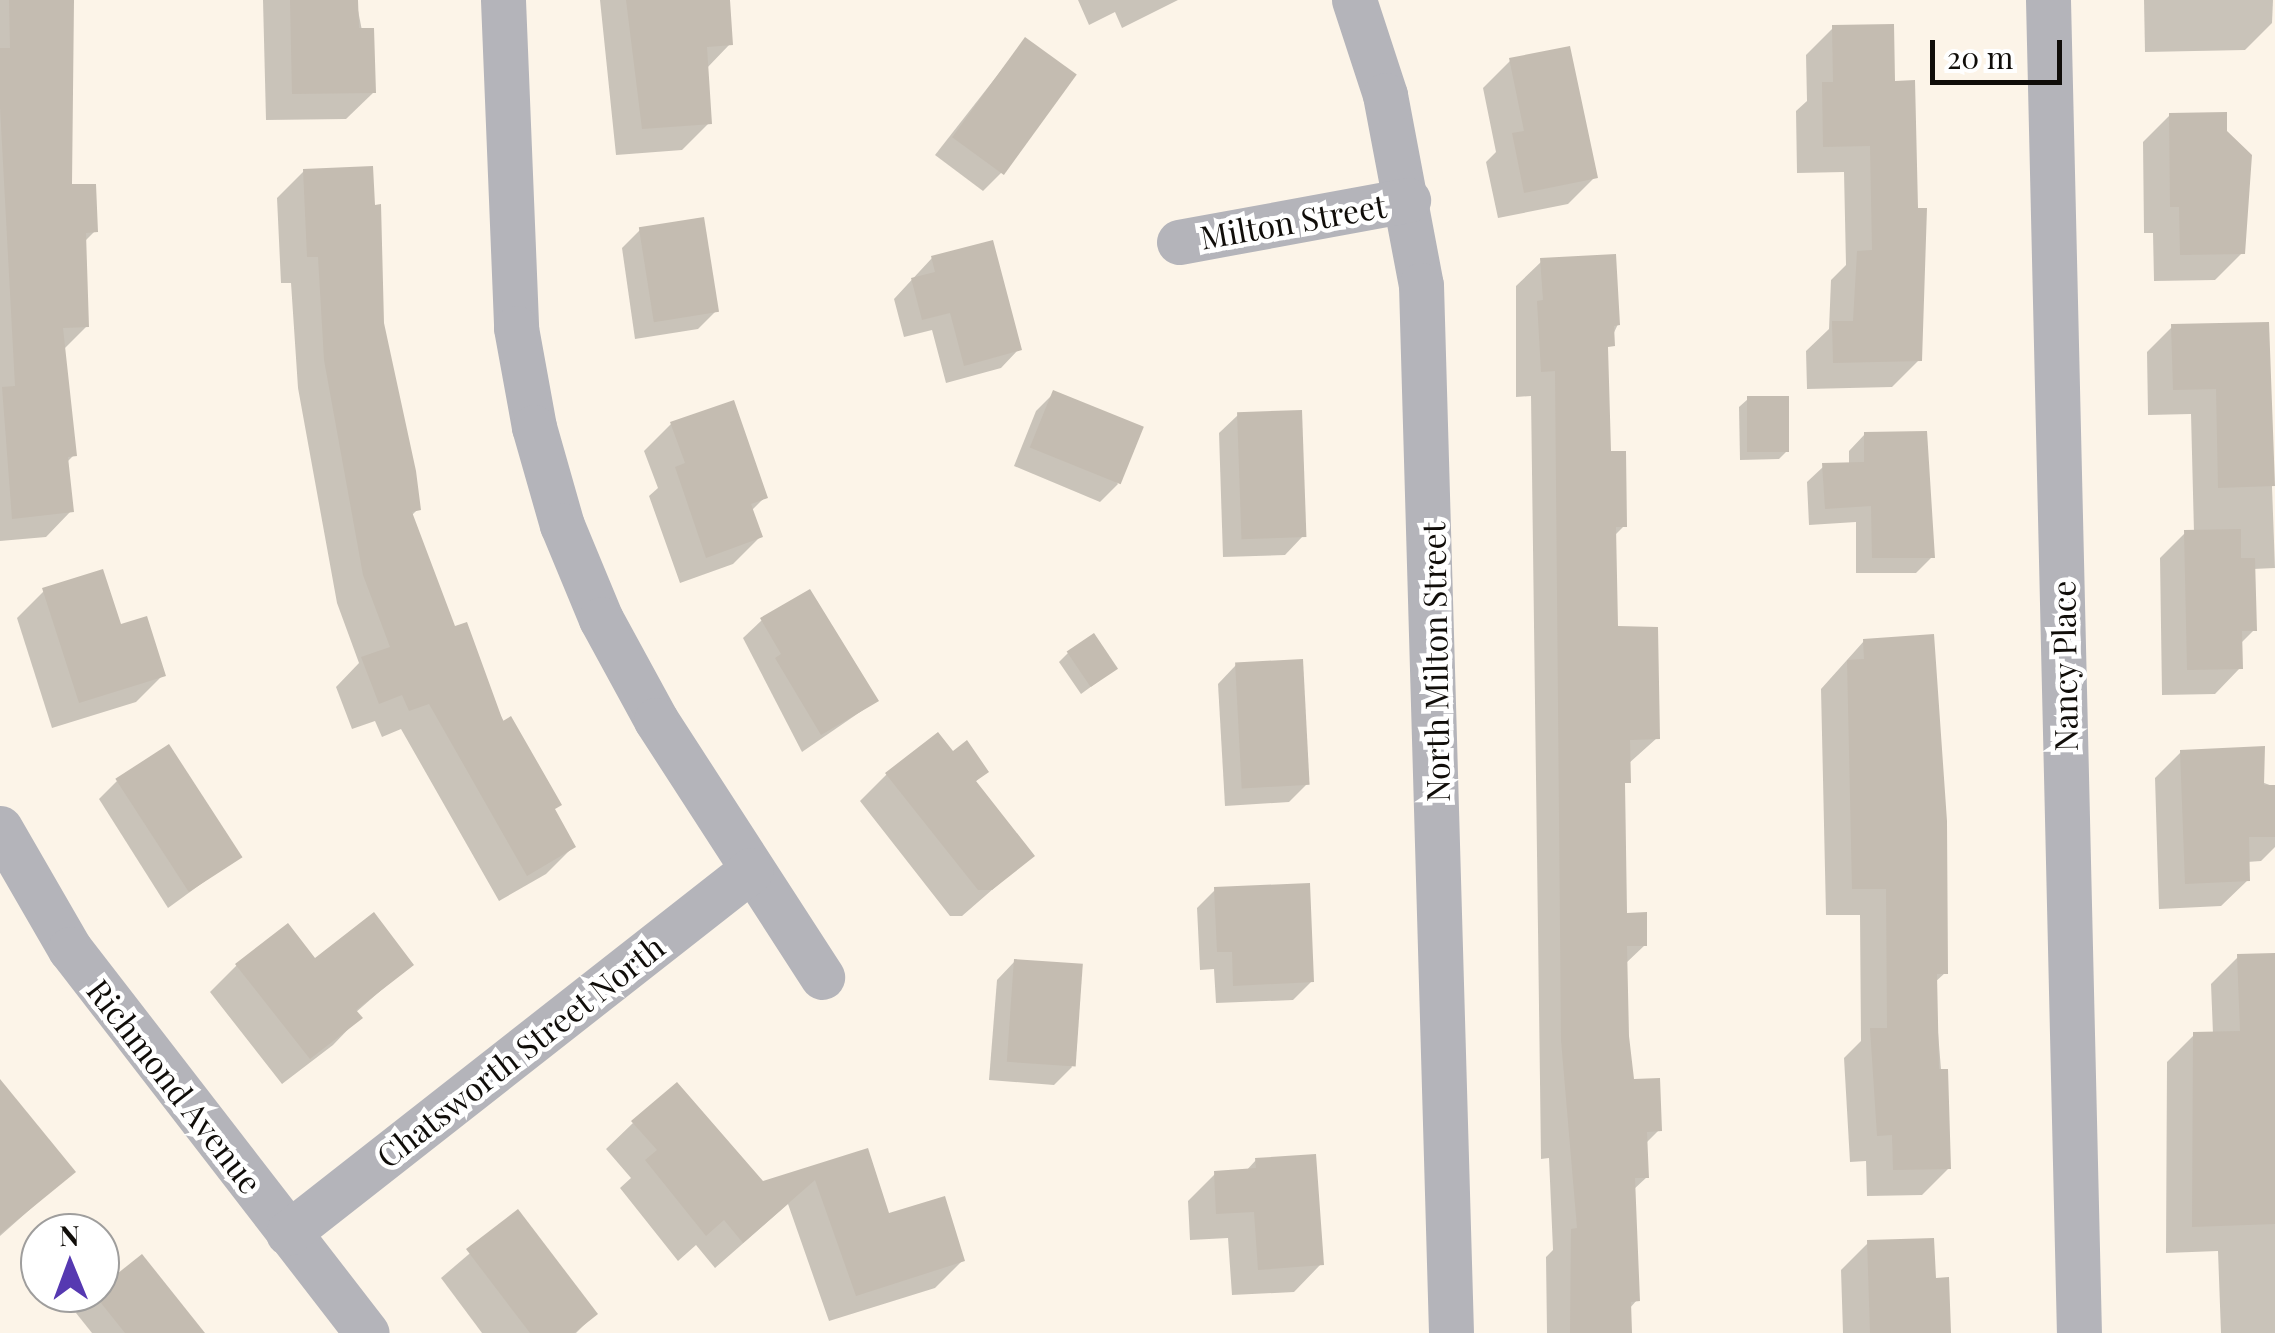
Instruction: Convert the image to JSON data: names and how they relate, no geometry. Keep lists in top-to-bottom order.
{
  "streets": {
    "street": [
      "Milton Street",
      "North Milton Street",
      "Nancy Place",
      "Chatsworth Street North",
      "Richmond Avenue"
    ]
  },
  "crossings": [
    ["Milton Street", "North Milton Street"],
    ["Chatsworth Street North", "Richmond Avenue"]
  ],
  "scale_bar": "20 m",
  "north": "top"
}
